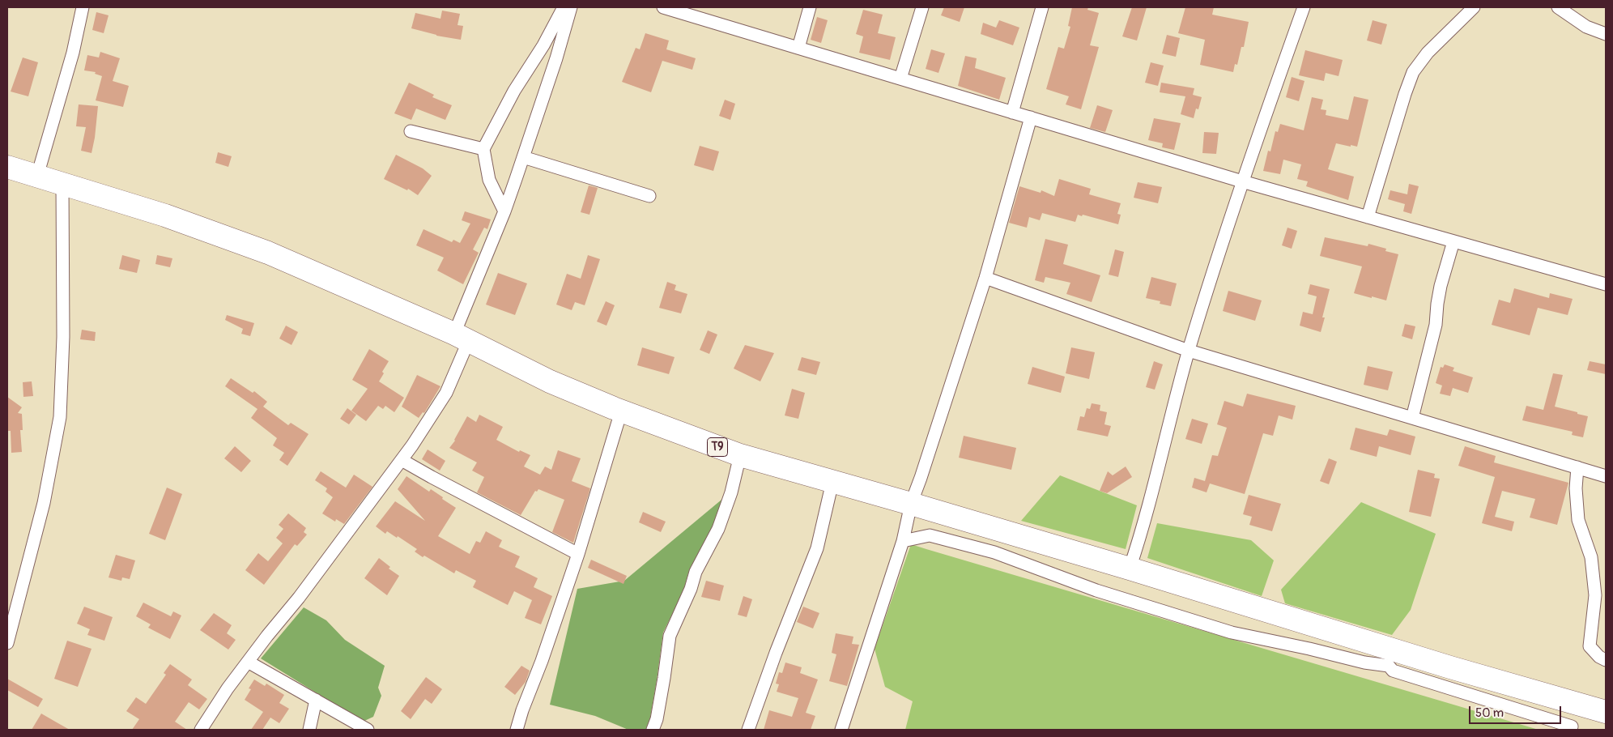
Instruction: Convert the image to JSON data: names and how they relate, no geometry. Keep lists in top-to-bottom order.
{
  "streets": {
    "highway": ["T9"]
  },
  "scale_bar": "50 m"
}
